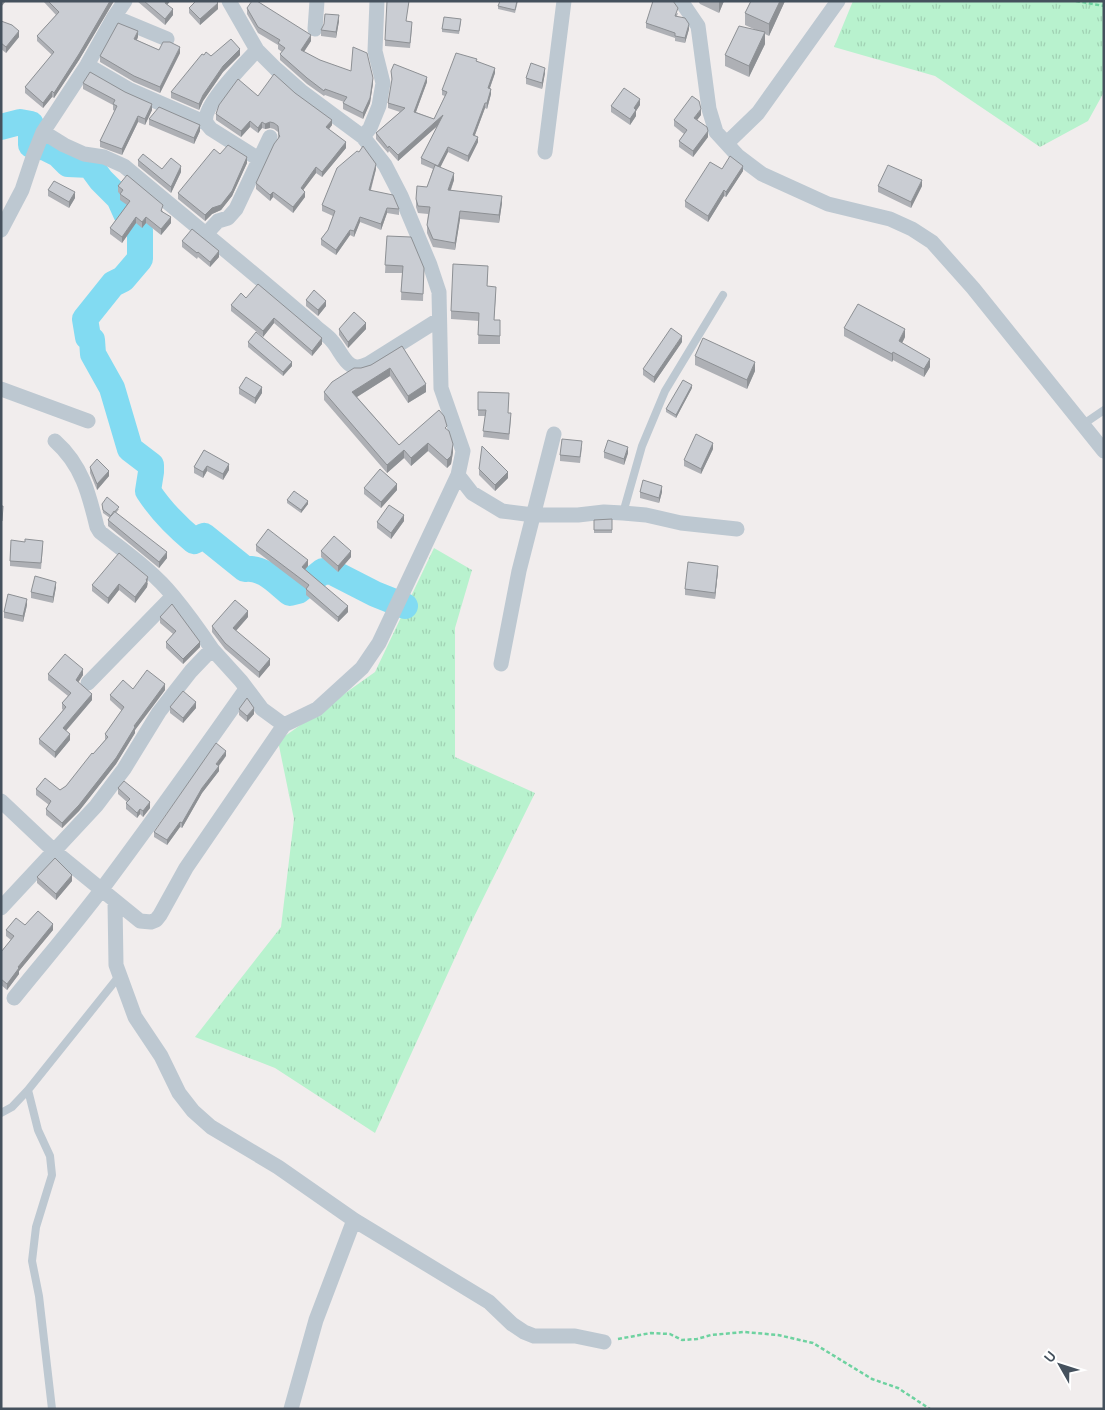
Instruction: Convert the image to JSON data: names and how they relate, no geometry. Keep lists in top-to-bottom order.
{
  "north": "top left"
}
